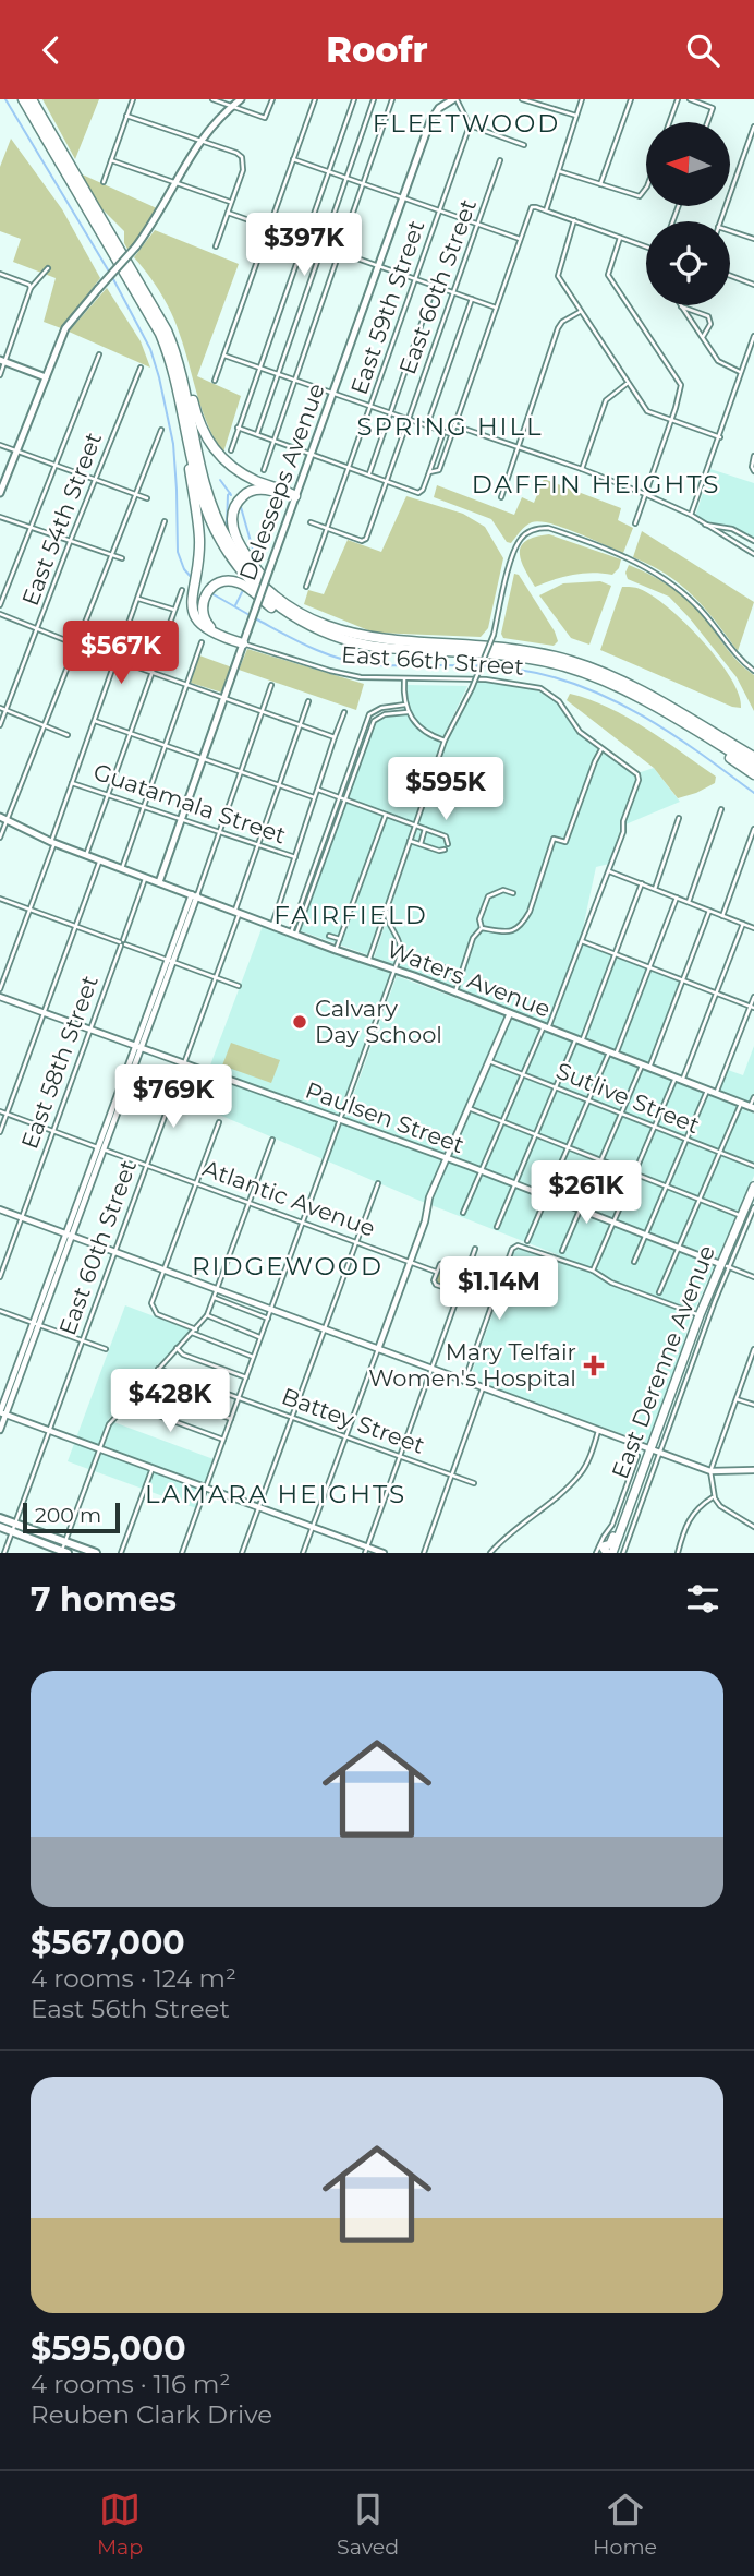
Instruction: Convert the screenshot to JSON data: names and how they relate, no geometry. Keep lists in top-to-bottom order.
{
  "streets": {
    "highway": ["East Derenne Avenue"],
    "main road": ["Delesseps Avenue", "Waters Avenue"],
    "street": [
      "East 60th Street",
      "East 59th Street",
      "East 54th Street",
      "East 66th Street",
      "Guatamala Street",
      "East 58th Street",
      "Sutlive Street",
      "Paulsen Street",
      "Atlantic Avenue",
      "Battey Street"
    ]
  },
  "crossings": [
    ["East 60th Street", "East 59th Street"],
    ["East 60th Street", "Guatamala Street"],
    ["East 60th Street", "Waters Avenue"],
    ["East 60th Street", "Paulsen Street"],
    ["East 60th Street", "Atlantic Avenue"],
    ["Delesseps Avenue", "East 66th Street"],
    ["Delesseps Avenue", "Guatamala Street"],
    ["Delesseps Avenue", "Waters Avenue"],
    ["East 66th Street", "Waters Avenue"],
    ["East 66th Street", "Sutlive Street"],
    ["East 66th Street", "Paulsen Street"],
    ["Waters Avenue", "East 58th Street"],
    ["East 58th Street", "Paulsen Street"],
    ["East 58th Street", "Atlantic Avenue"],
    ["Paulsen Street", "East Derenne Avenue"]
  ],
  "districts": [
    "FLEETWOOD",
    "SPRING HILL",
    "DAFFIN HEIGHTS",
    "FAIRFIELD",
    "RIDGEWOOD",
    "LAMARA HEIGHTS"
  ],
  "places": {
    "other": ["Calvary Day School"],
    "health": ["Mary Telfair Women's Hospital"]
  },
  "scale_bar": "200 m",
  "north": "left",
  "page": {
    "header": "Roofr",
    "price": [
      "$397K",
      "$567K",
      "$595K",
      "$769K",
      "$261K",
      "$1.14M",
      "$428K"
    ],
    "scale": "200 m",
    "heading": "7 homes",
    "list": [
      {
        "name": "$567,000",
        "note": "4 rooms · 124 m² · East 56th Street"
      },
      {
        "name": "$595,000",
        "note": "4 rooms · 116 m² · Reuben Clark Drive"
      }
    ],
    "tabs": ["Map", "Saved", "Home"]
  }
}
